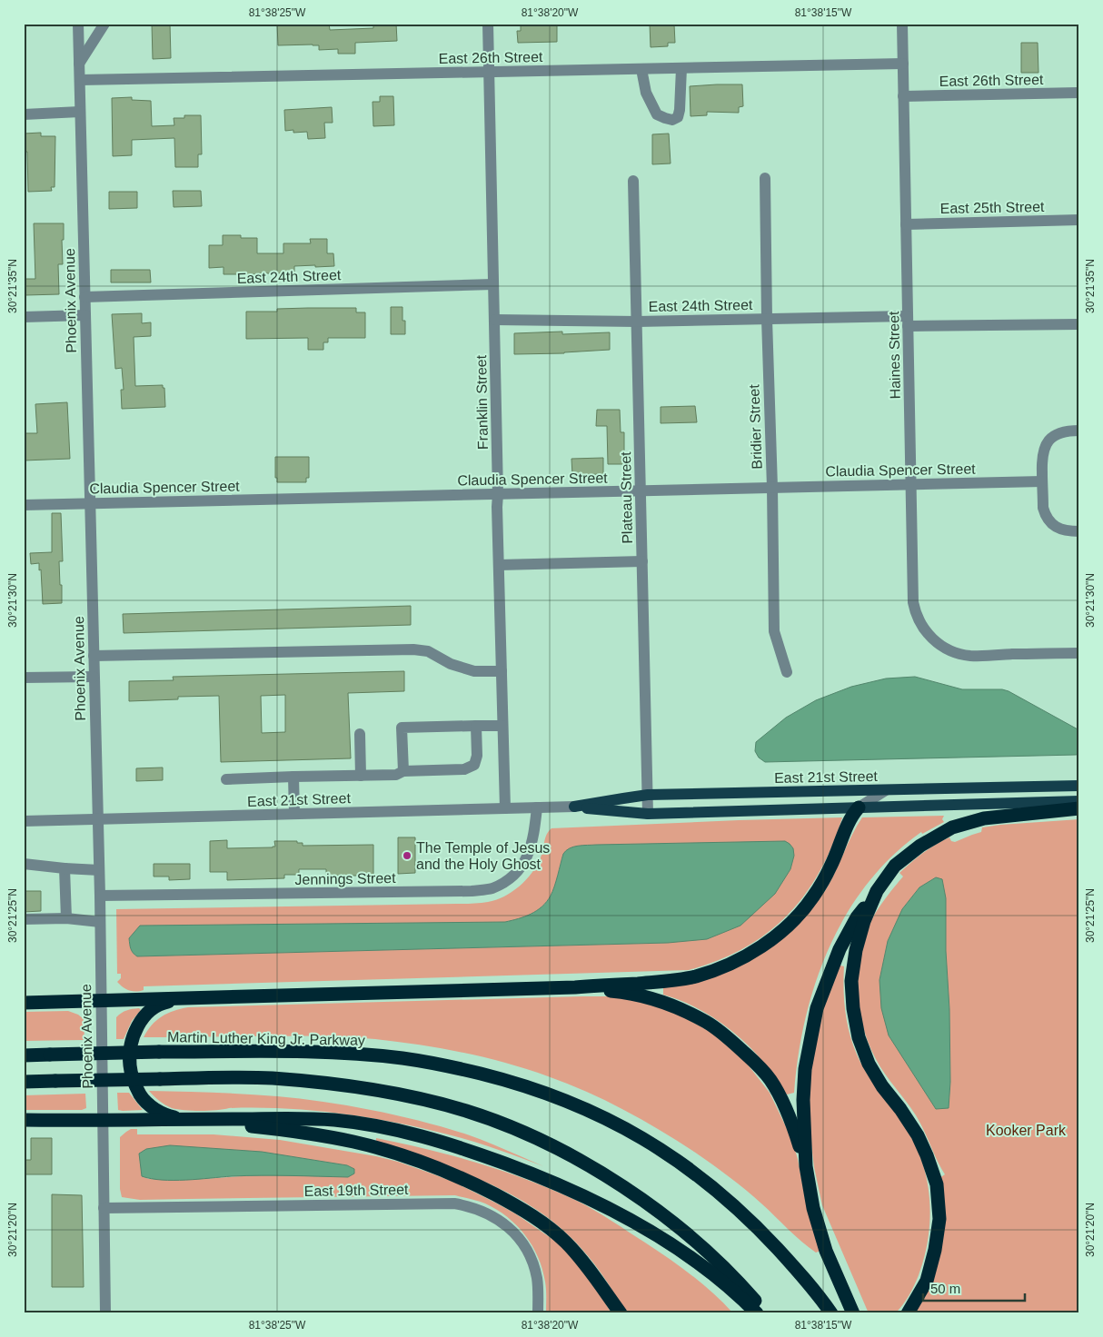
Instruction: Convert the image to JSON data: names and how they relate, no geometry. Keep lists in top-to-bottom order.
{
  "streets": {
    "highway": ["Martin Luther King Jr. Parkway"],
    "main road": ["East 21st Street"],
    "street": [
      "East 26th Street",
      "East 25th Street",
      "East 24th Street",
      "Phoenix Avenue",
      "Haines Street",
      "Franklin Street",
      "Bridier Street",
      "Claudia Spencer Street",
      "Plateau Street",
      "Jennings Street",
      "East 19th Street"
    ]
  },
  "crossings": [
    ["East 26th Street", "Phoenix Avenue"],
    ["East 26th Street", "Haines Street"],
    ["East 26th Street", "Franklin Street"],
    ["East 25th Street", "Haines Street"],
    ["East 24th Street", "Phoenix Avenue"],
    ["East 24th Street", "Haines Street"],
    ["East 24th Street", "Franklin Street"],
    ["East 24th Street", "Bridier Street"],
    ["East 24th Street", "Plateau Street"],
    ["Phoenix Avenue", "Claudia Spencer Street"],
    ["Phoenix Avenue", "East 21st Street"],
    ["Phoenix Avenue", "Jennings Street"],
    ["Phoenix Avenue", "East 19th Street"],
    ["Haines Street", "Claudia Spencer Street"],
    ["Franklin Street", "Claudia Spencer Street"],
    ["Franklin Street", "East 21st Street"],
    ["Bridier Street", "Claudia Spencer Street"],
    ["Claudia Spencer Street", "Plateau Street"],
    ["Plateau Street", "East 21st Street"],
    ["East 21st Street", "Jennings Street"]
  ],
  "parks": ["Kooker Park"],
  "places": ["The Temple of Jesus and the Holy Ghost"],
  "scale_bar": "50 m",
  "coordinates": [
    "81°38'25\"W",
    "81°38'20\"W",
    "81°38'15\"W",
    "30°21'35\"N",
    "30°21'30\"N",
    "30°21'25\"N",
    "30°21'20\"N"
  ]
}
